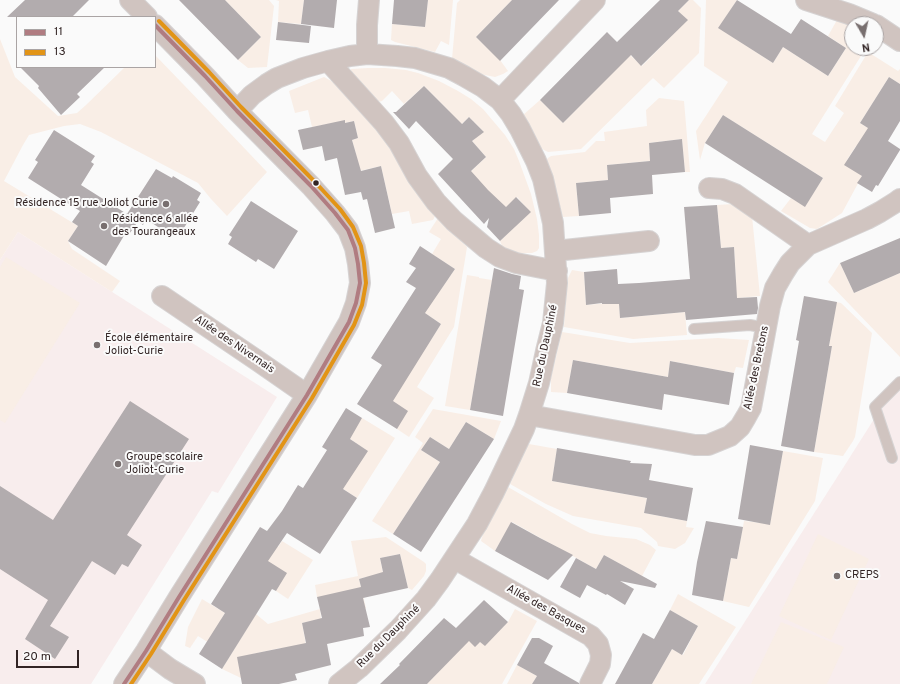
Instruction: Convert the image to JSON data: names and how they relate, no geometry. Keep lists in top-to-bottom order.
{
  "streets": {
    "street": [
      "Allée des Nivernais",
      "Rue du Dauphiné",
      "Allée des Bretons",
      "Allée des Basques"
    ]
  },
  "crossings": [
    ["Rue du Dauphiné", "Allée des Bretons"],
    ["Rue du Dauphiné", "Allée des Basques"]
  ],
  "places": [
    "Résidence 15 rue Joliot Curie",
    "Résidence 6 allée des Tourangeaux",
    "École élémentaire Joliot-Curie",
    "Groupe scolaire Joliot-Curie",
    "CREPS"
  ],
  "lines": ["transit line 13", "transit line 11"],
  "legend": ["11", "13"],
  "scale_bar": "20 m",
  "north": "bottom"
}
